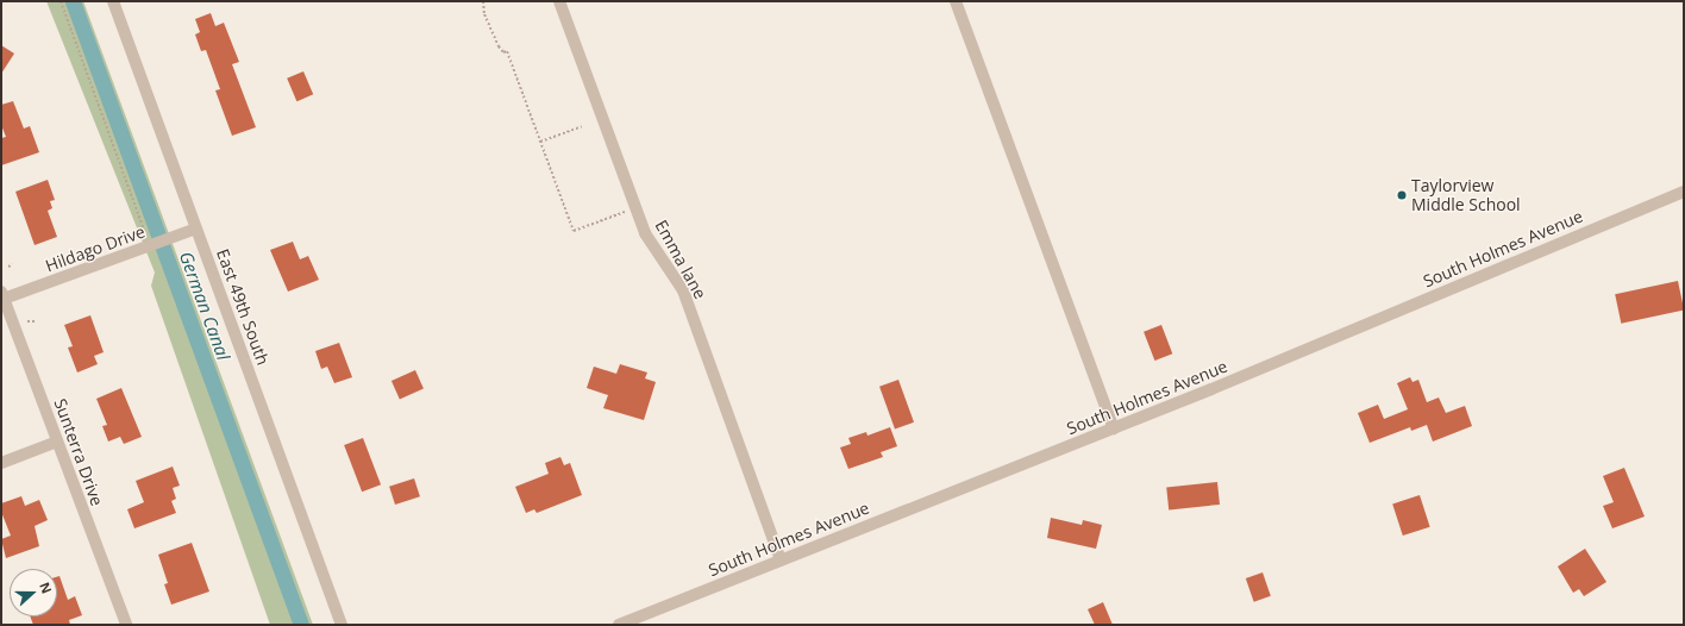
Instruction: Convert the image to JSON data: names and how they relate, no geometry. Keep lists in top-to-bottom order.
{
  "streets": {
    "street": [
      "Hildago Drive",
      "South Holmes Avenue",
      "Emma lane",
      "East 49th South",
      "Sunterra Drive"
    ]
  },
  "crossings": [
    ["Hildago Drive", "East 49th South"],
    ["Hildago Drive", "Sunterra Drive"],
    ["South Holmes Avenue", "Emma lane"]
  ],
  "water": ["German Canal"],
  "places": ["Taylorview Middle School"],
  "north": "right"
}
